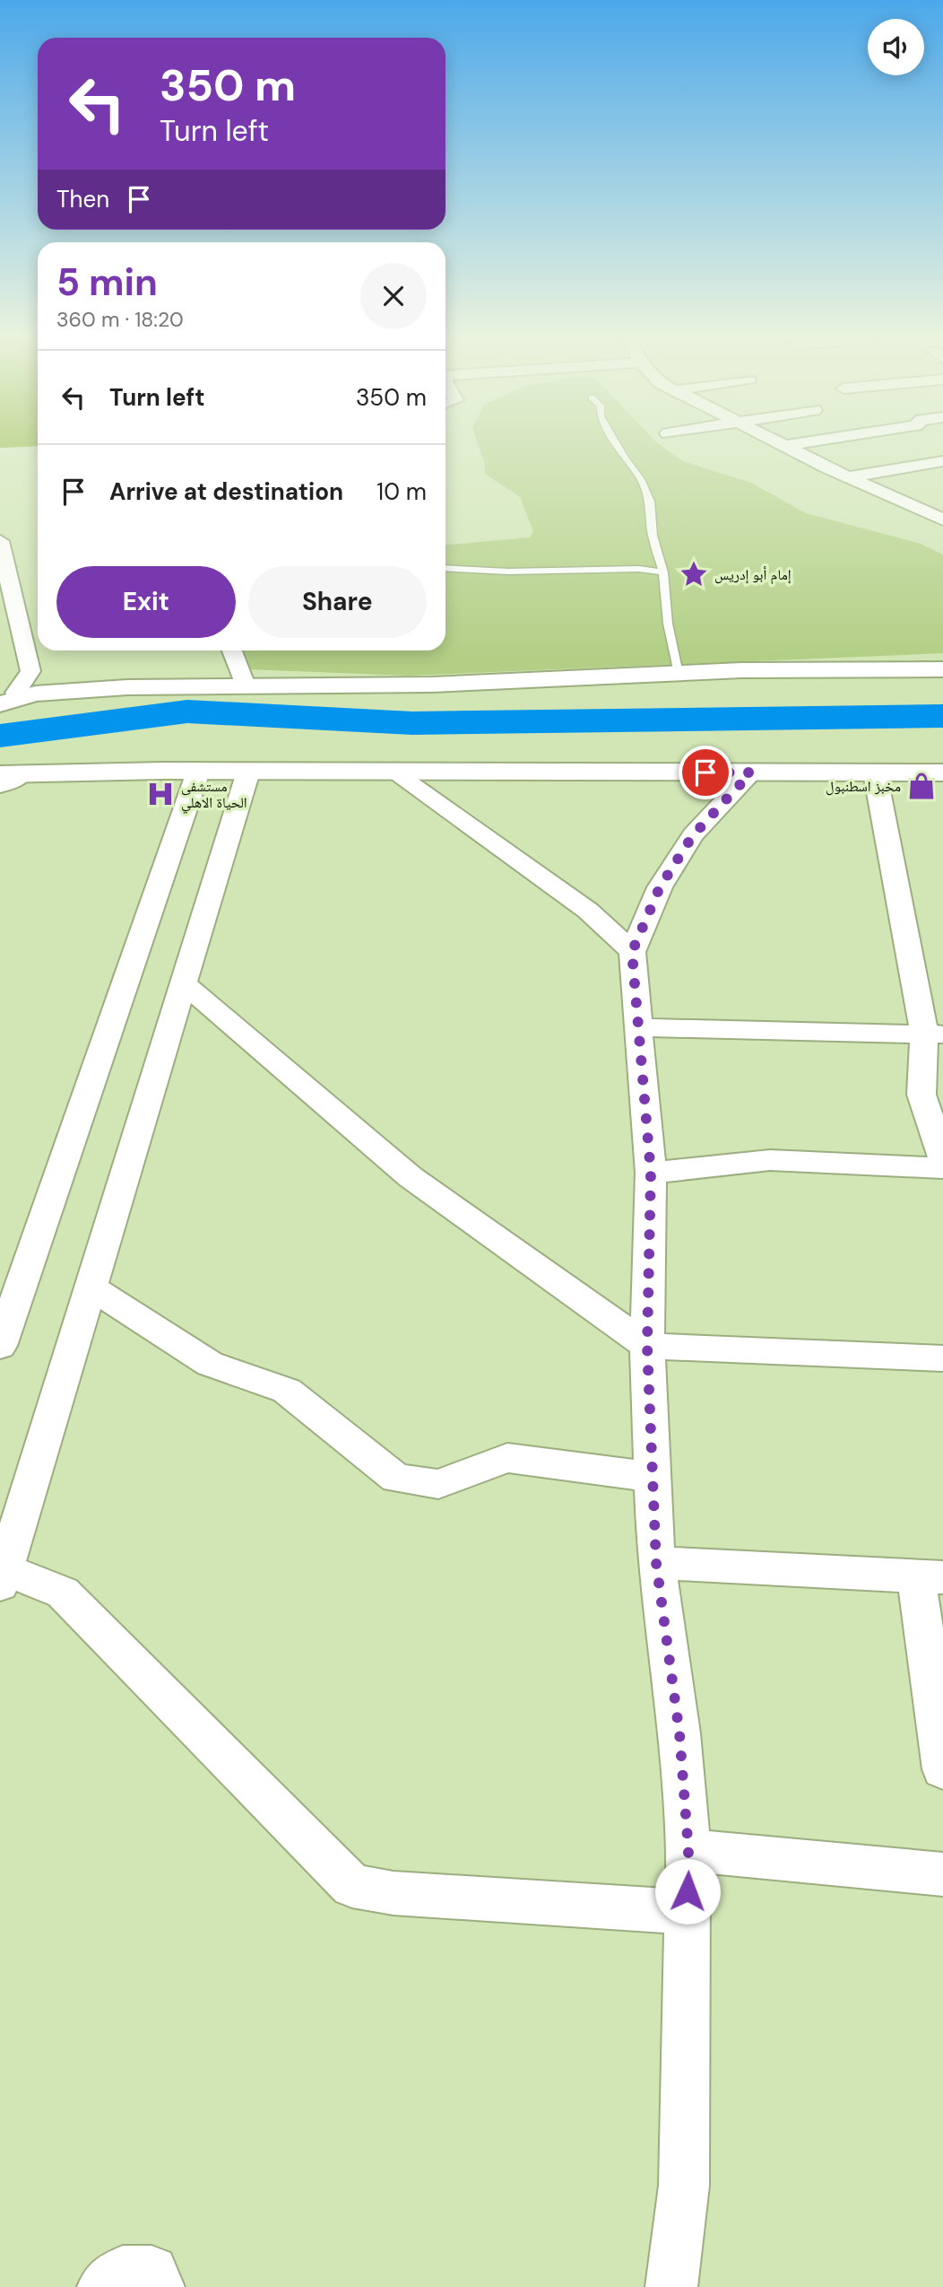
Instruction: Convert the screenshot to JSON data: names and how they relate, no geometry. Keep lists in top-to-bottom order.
{
  "places": {
    "place": ["إمام أبو إدريس"],
    "shop": ["مخبز اسطنبول"],
    "hospital": ["مستشفى الحياة الاهلي"]
  },
  "page": {
    "turn": ["350 m", "Turn left"],
    "then": "Then",
    "heading": ["5 min", "360 m · 18:20"],
    "list": [
      {
        "name": "Turn left",
        "value": "350 m"
      },
      {
        "name": "Arrive at destination",
        "value": "10 m"
      }
    ],
    "buttons": ["Exit", "Share"]
  }
}
